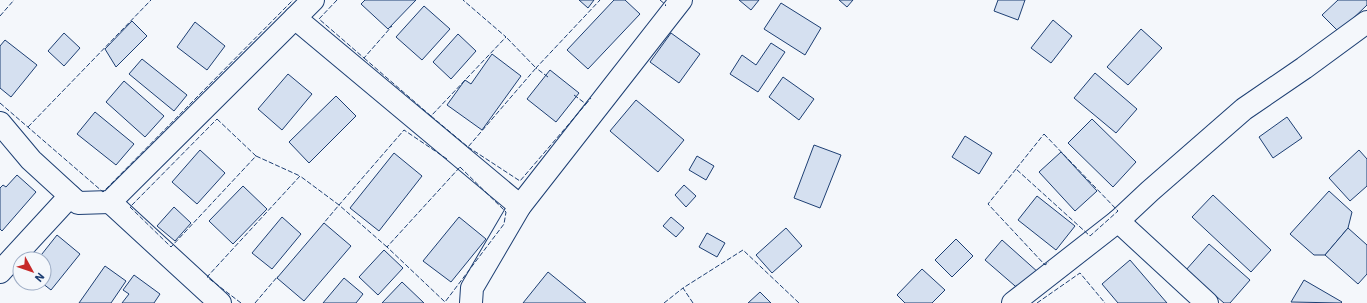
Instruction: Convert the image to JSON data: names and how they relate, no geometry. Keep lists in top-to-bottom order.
{
  "north": "bottom right"
}
